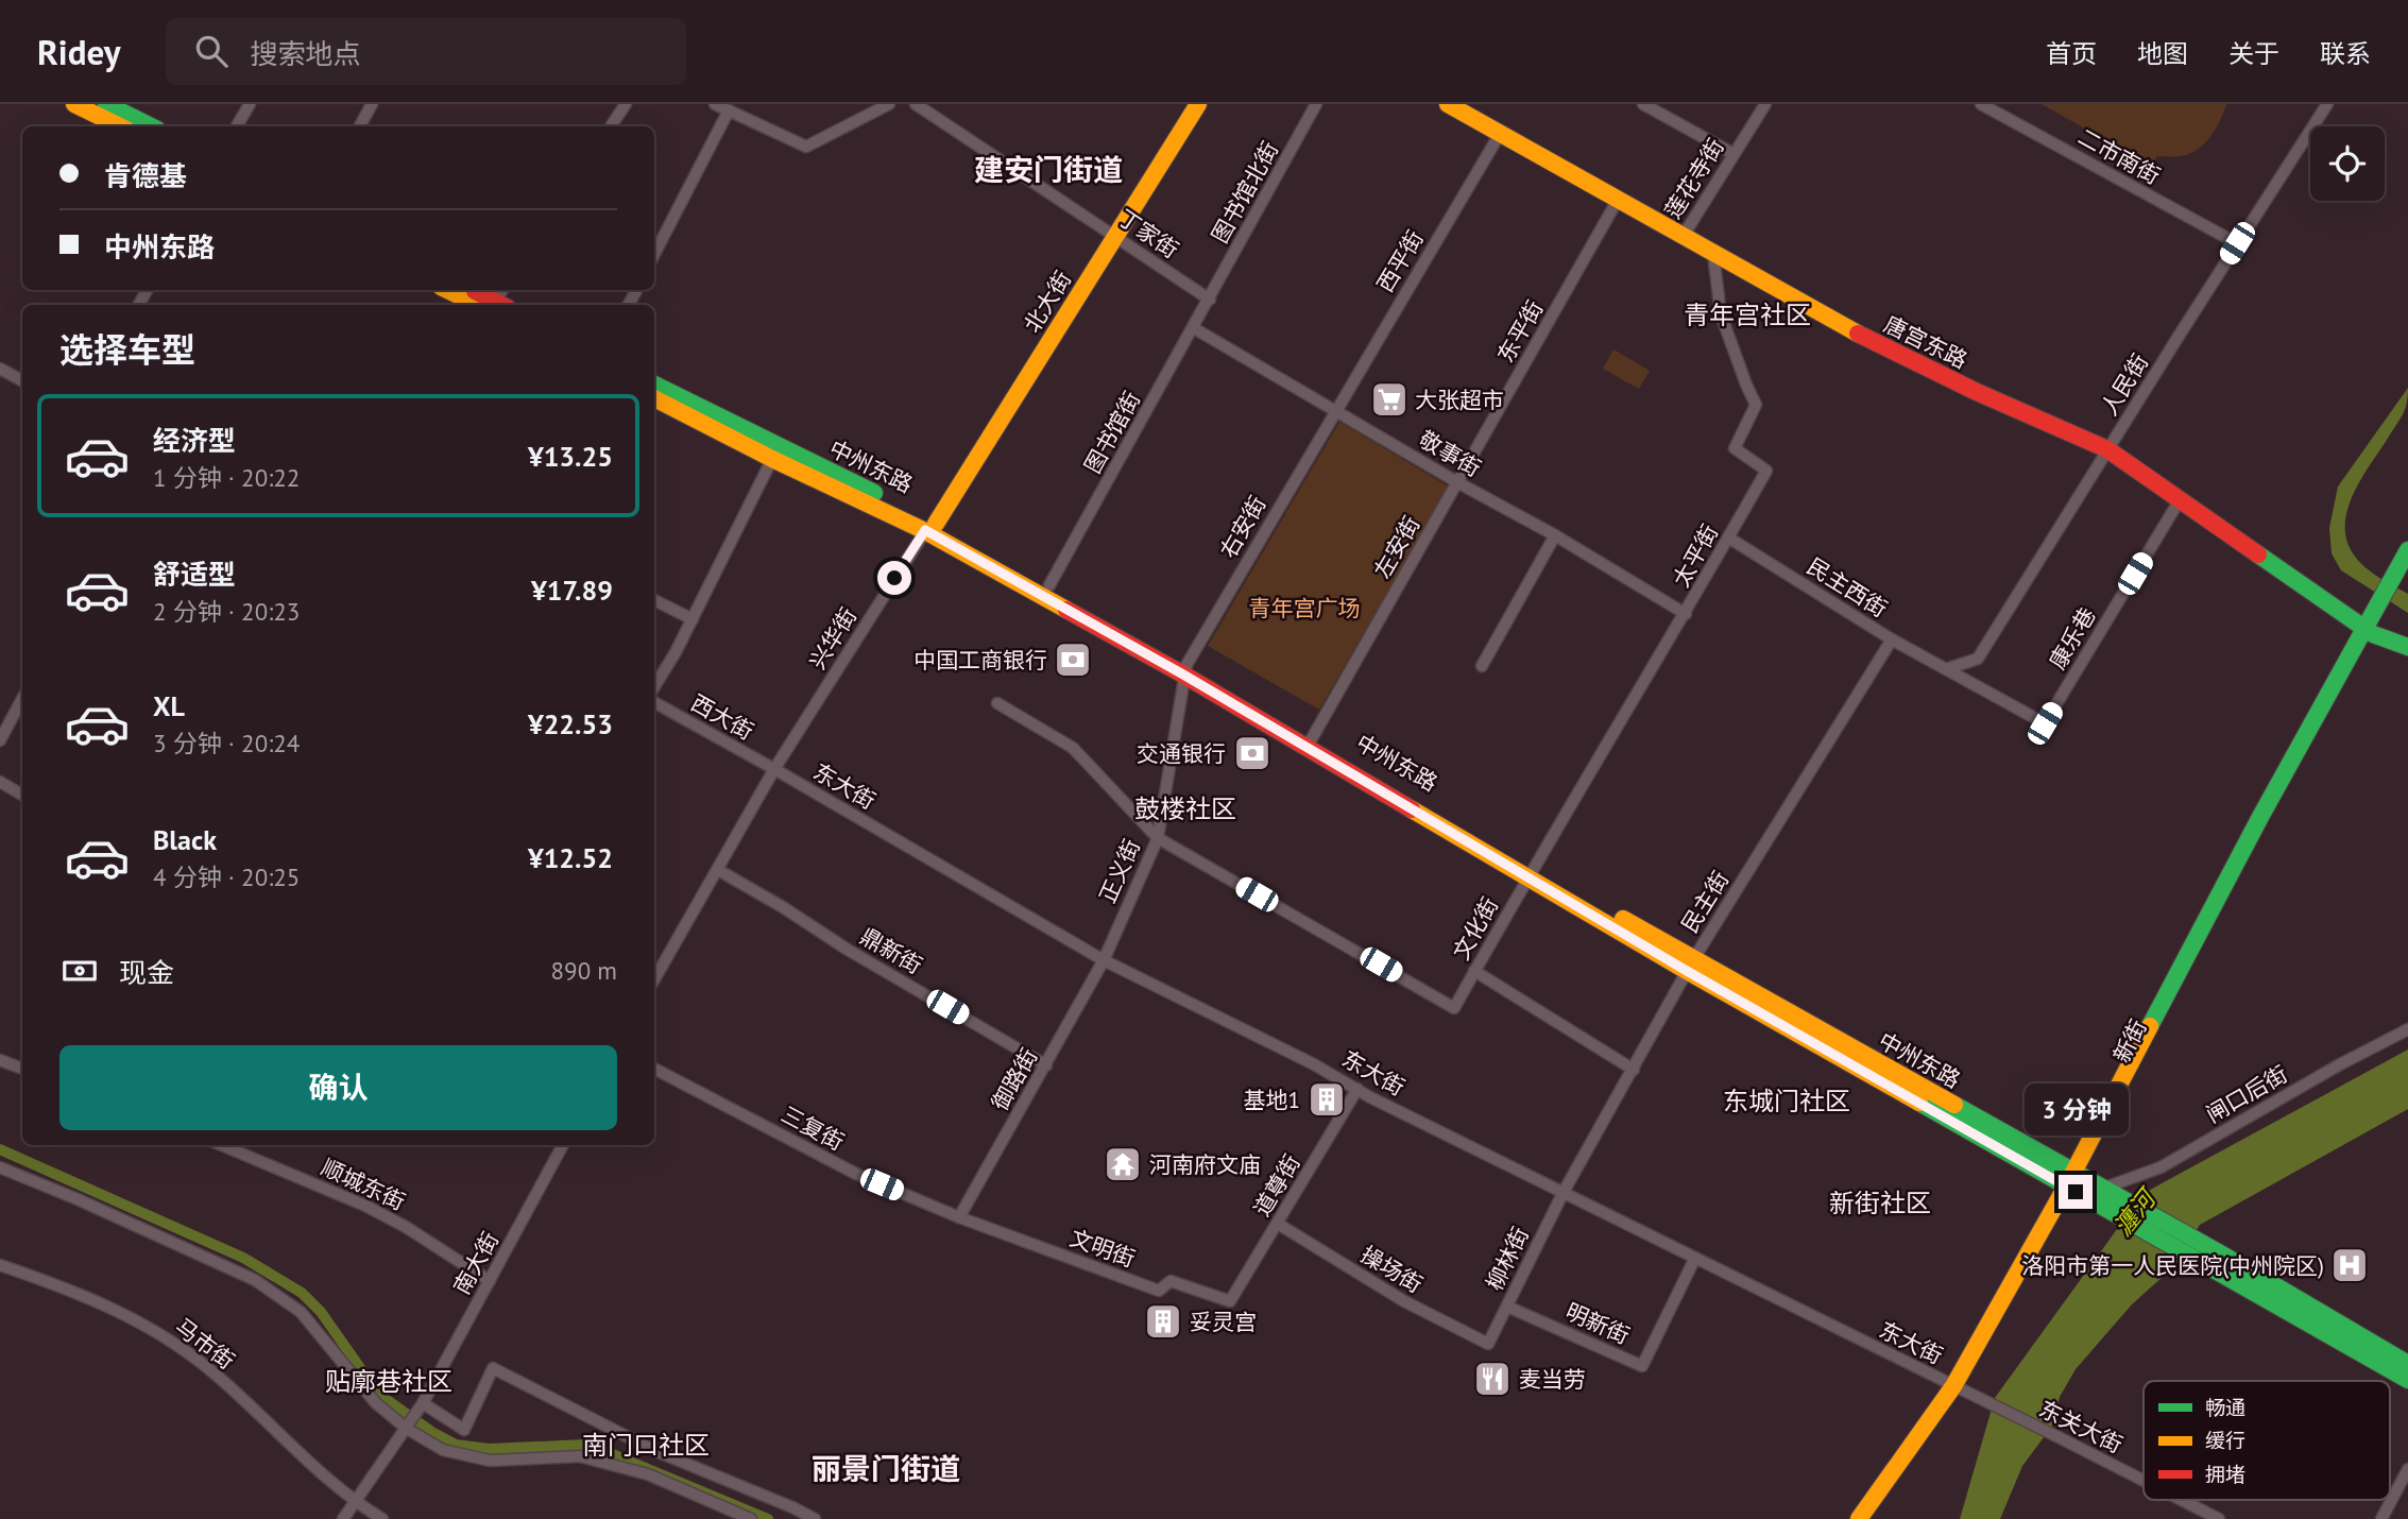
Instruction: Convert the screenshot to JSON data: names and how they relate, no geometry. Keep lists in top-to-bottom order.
{
  "streets": {
    "main road": [
      "北大街",
      "唐宫东路",
      "中州东路",
      "新街"
    ],
    "street": [
      "二市南街",
      "莲花寺街",
      "图书馆北街",
      "丁家街",
      "西平街",
      "东平街",
      "人民街",
      "图书馆街",
      "敬事街",
      "右安街",
      "左安街",
      "太平街",
      "民主西街",
      "兴华街",
      "康乐巷",
      "西大街",
      "东大街",
      "正义街",
      "民主街",
      "文化街",
      "鼎新街",
      "御路街",
      "闸口后街",
      "三复街",
      "顺城东街",
      "道尊街",
      "文明街",
      "柳林街",
      "南大街",
      "操场街",
      "明新街",
      "马市街",
      "东关大街"
    ]
  },
  "crossings": [
    ["二市南街", "人民街"],
    ["莲花寺街", "唐宫东路"],
    ["图书馆北街", "丁家街"],
    ["图书馆北街", "图书馆街"],
    ["丁家街", "北大街"],
    ["丁家街", "图书馆街"],
    ["西平街", "唐宫东路"],
    ["西平街", "敬事街"],
    ["西平街", "右安街"],
    ["北大街", "中州东路"],
    ["北大街", "兴华街"],
    ["东平街", "唐宫东路"],
    ["东平街", "敬事街"],
    ["东平街", "左安街"],
    ["唐宫东路", "人民街"],
    ["唐宫东路", "太平街"],
    ["唐宫东路", "康乐巷"],
    ["唐宫东路", "新街"],
    ["人民街", "民主西街"],
    ["图书馆街", "敬事街"],
    ["图书馆街", "中州东路"],
    ["敬事街", "右安街"],
    ["敬事街", "左安街"],
    ["敬事街", "太平街"],
    ["中州东路", "右安街"],
    ["中州东路", "左安街"],
    ["中州东路", "太平街"],
    ["中州东路", "兴华街"],
    ["中州东路", "正义街"],
    ["中州东路", "民主街"],
    ["中州东路", "文化街"],
    ["中州东路", "新街"],
    ["中州东路", "闸口后街"],
    ["右安街", "正义街"],
    ["太平街", "民主西街"],
    ["太平街", "文化街"],
    ["民主西街", "康乐巷"],
    ["民主西街", "民主街"],
    ["兴华街", "西大街"],
    ["兴华街", "东大街"],
    ["西大街", "东大街"],
    ["东大街", "正义街"],
    ["东大街", "民主街"],
    ["东大街", "新街"],
    ["东大街", "御路街"],
    ["东大街", "道尊街"],
    ["东大街", "柳林街"],
    ["东大街", "明新街"],
    ["东大街", "东关大街"],
    ["正义街", "文化街"],
    ["正义街", "御路街"],
    ["民主街", "柳林街"],
    ["鼎新街", "御路街"],
    ["新街", "东关大街"],
    ["御路街", "三复街"],
    ["御路街", "文明街"],
    ["三复街", "文明街"],
    ["顺城东街", "南大街"],
    ["道尊街", "文明街"],
    ["道尊街", "操场街"],
    ["柳林街", "操场街"],
    ["柳林街", "明新街"],
    ["南大街", "马市街"]
  ],
  "districts": [
    "建安门街道",
    "青年宫社区",
    "鼓楼社区",
    "东城门社区",
    "新街社区",
    "贴廓巷社区",
    "南门口社区",
    "丽景门街道"
  ],
  "water": ["瀍河"],
  "parks": ["青年宫广场"],
  "places": {
    "supermarket": ["大张超市"],
    "bank": ["中国工商银行", "交通银行"],
    "building": ["基地1", "妥灵宫"],
    "temple": ["河南府文庙"],
    "hospital": ["洛阳市第一人民医院(中州院区)"],
    "restaurant": ["麦当劳"]
  },
  "legend": ["畅通", "缓行", "拥堵"],
  "page": {
    "header": "Ridey",
    "search": "搜索地点",
    "nav": [
      "首页",
      "地图",
      "关于",
      "联系"
    ],
    "banner": ["肯德基", "中州东路"],
    "heading": "选择车型",
    "list": [
      {
        "name": "经济型",
        "note": "1 分钟 · 20:22",
        "value": "¥13.25"
      },
      {
        "name": "舒适型",
        "note": "2 分钟 · 20:23",
        "value": "¥17.89"
      },
      {
        "name": "XL",
        "note": "3 分钟 · 20:24",
        "value": "¥22.53"
      },
      {
        "name": "Black",
        "note": "4 分钟 · 20:25",
        "value": "¥12.52"
      }
    ],
    "pay": ["现金", "890 m"],
    "buttons": "确认",
    "bubble": "3 分钟"
  }
}
